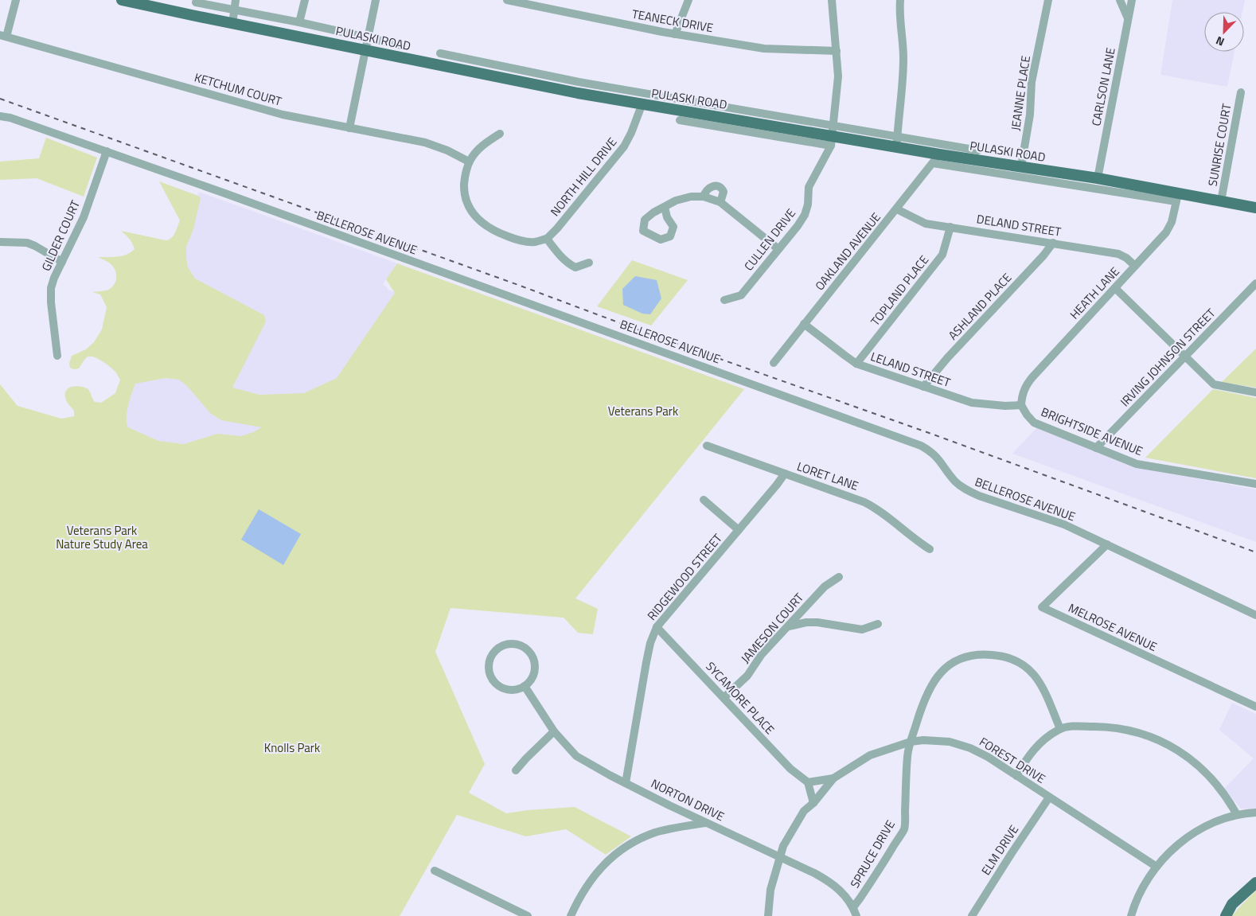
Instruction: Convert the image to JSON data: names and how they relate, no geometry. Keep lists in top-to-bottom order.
{
  "streets": {
    "main road": ["PULASKI ROAD"],
    "street": [
      "TEANECK DRIVE",
      "CARLSON LANE",
      "KETCHUM COURT",
      "JEANNE PLACE",
      "SUNRISE COURT",
      "NORTH HILL DRIVE",
      "DELAND STREET",
      "BELLEROSE AVENUE",
      "GILDER COURT",
      "CULLEN DRIVE",
      "OAKLAND AVENUE",
      "TOPLAND PLACE",
      "HEATH LANE",
      "ASHLAND PLACE",
      "IRVING JOHNSON STREET",
      "LELAND STREET",
      "BRIGHTSIDE AVENUE",
      "LORET LANE",
      "RIDGEWOOD STREET",
      "MELROSE AVENUE",
      "JAMESON COURT",
      "SYCAMORE PLACE",
      "FOREST DRIVE",
      "NORTON DRIVE",
      "ELM DRIVE",
      "SPRUCE DRIVE"
    ]
  },
  "crossings": [
    ["PULASKI ROAD", "CARLSON LANE"],
    ["PULASKI ROAD", "JEANNE PLACE"],
    ["PULASKI ROAD", "SUNRISE COURT"],
    ["PULASKI ROAD", "NORTH HILL DRIVE"],
    ["PULASKI ROAD", "CULLEN DRIVE"],
    ["PULASKI ROAD", "OAKLAND AVENUE"],
    ["PULASKI ROAD", "HEATH LANE"],
    ["DELAND STREET", "OAKLAND AVENUE"],
    ["DELAND STREET", "TOPLAND PLACE"],
    ["DELAND STREET", "HEATH LANE"],
    ["DELAND STREET", "ASHLAND PLACE"],
    ["BELLEROSE AVENUE", "GILDER COURT"],
    ["BELLEROSE AVENUE", "MELROSE AVENUE"],
    ["OAKLAND AVENUE", "LELAND STREET"],
    ["TOPLAND PLACE", "LELAND STREET"],
    ["HEATH LANE", "LELAND STREET"],
    ["HEATH LANE", "BRIGHTSIDE AVENUE"],
    ["ASHLAND PLACE", "LELAND STREET"],
    ["IRVING JOHNSON STREET", "BRIGHTSIDE AVENUE"],
    ["LELAND STREET", "BRIGHTSIDE AVENUE"],
    ["LORET LANE", "RIDGEWOOD STREET"],
    ["RIDGEWOOD STREET", "SYCAMORE PLACE"],
    ["RIDGEWOOD STREET", "NORTON DRIVE"],
    ["JAMESON COURT", "SYCAMORE PLACE"],
    ["FOREST DRIVE", "NORTON DRIVE"],
    ["FOREST DRIVE", "ELM DRIVE"],
    ["FOREST DRIVE", "SPRUCE DRIVE"],
    ["NORTON DRIVE", "SPRUCE DRIVE"]
  ],
  "parks": ["Veterans Park", "Veterans Park Nature Study Area", "Knolls Park"],
  "north": "bottom left"
}
